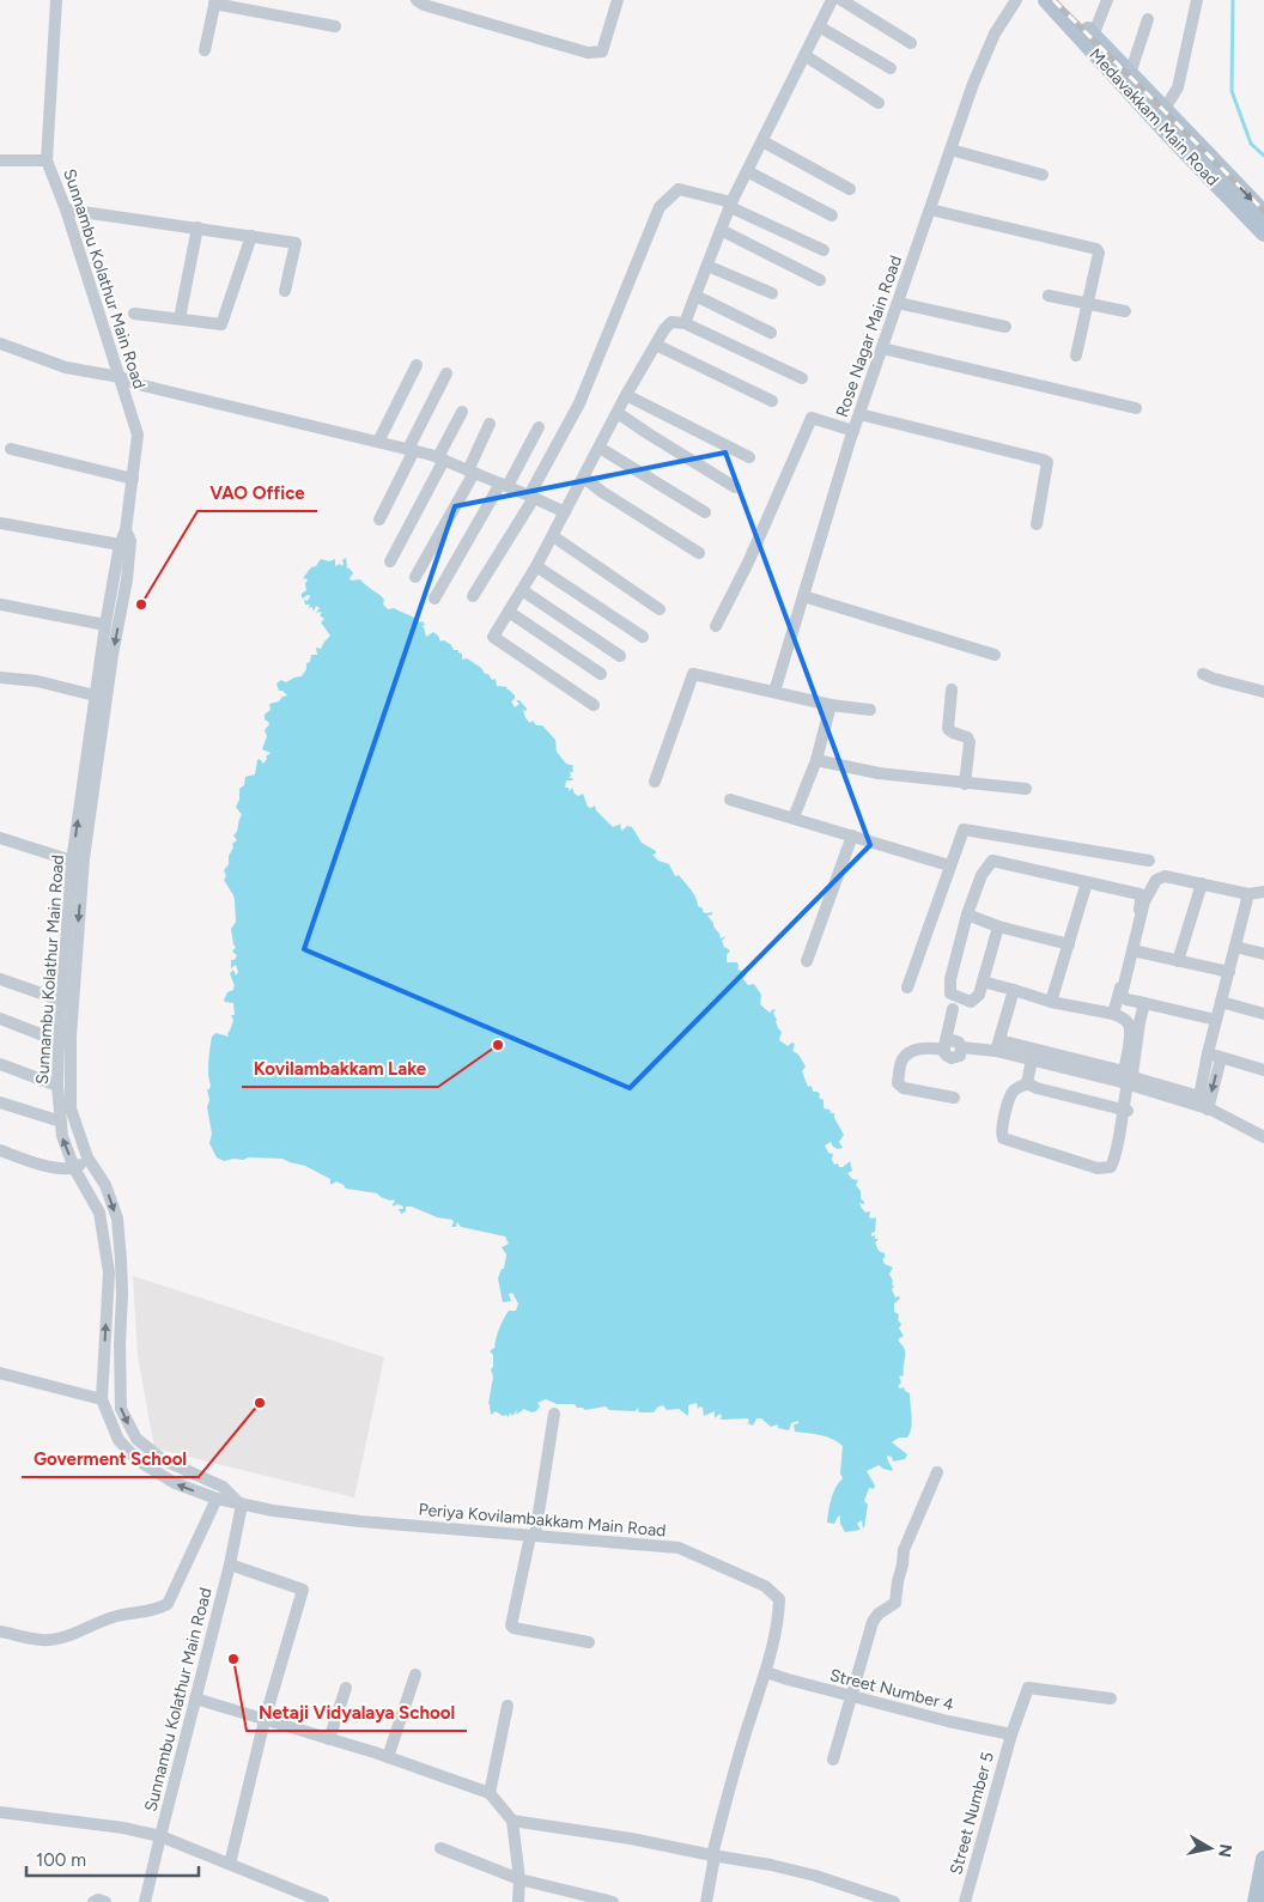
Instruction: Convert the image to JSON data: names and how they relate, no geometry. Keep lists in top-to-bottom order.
{
  "streets": {
    "main road": ["Medavakkam Main Road"],
    "street": [
      "Sunnambu Kolathur Main Road",
      "Rose Nagar Main Road",
      "Periya Kovilambakkam Main Road",
      "Street Number 4",
      "Street Number 5"
    ]
  },
  "crossings": [
    ["Sunnambu Kolathur Main Road", "Periya Kovilambakkam Main Road"],
    ["Periya Kovilambakkam Main Road", "Street Number 4"],
    ["Street Number 4", "Street Number 5"]
  ],
  "places": [
    "VAO Office",
    "Kovilambakkam Lake",
    "Goverment School",
    "Netaji Vidyalaya School"
  ],
  "scale_bar": "100 m",
  "north": "right"
}
